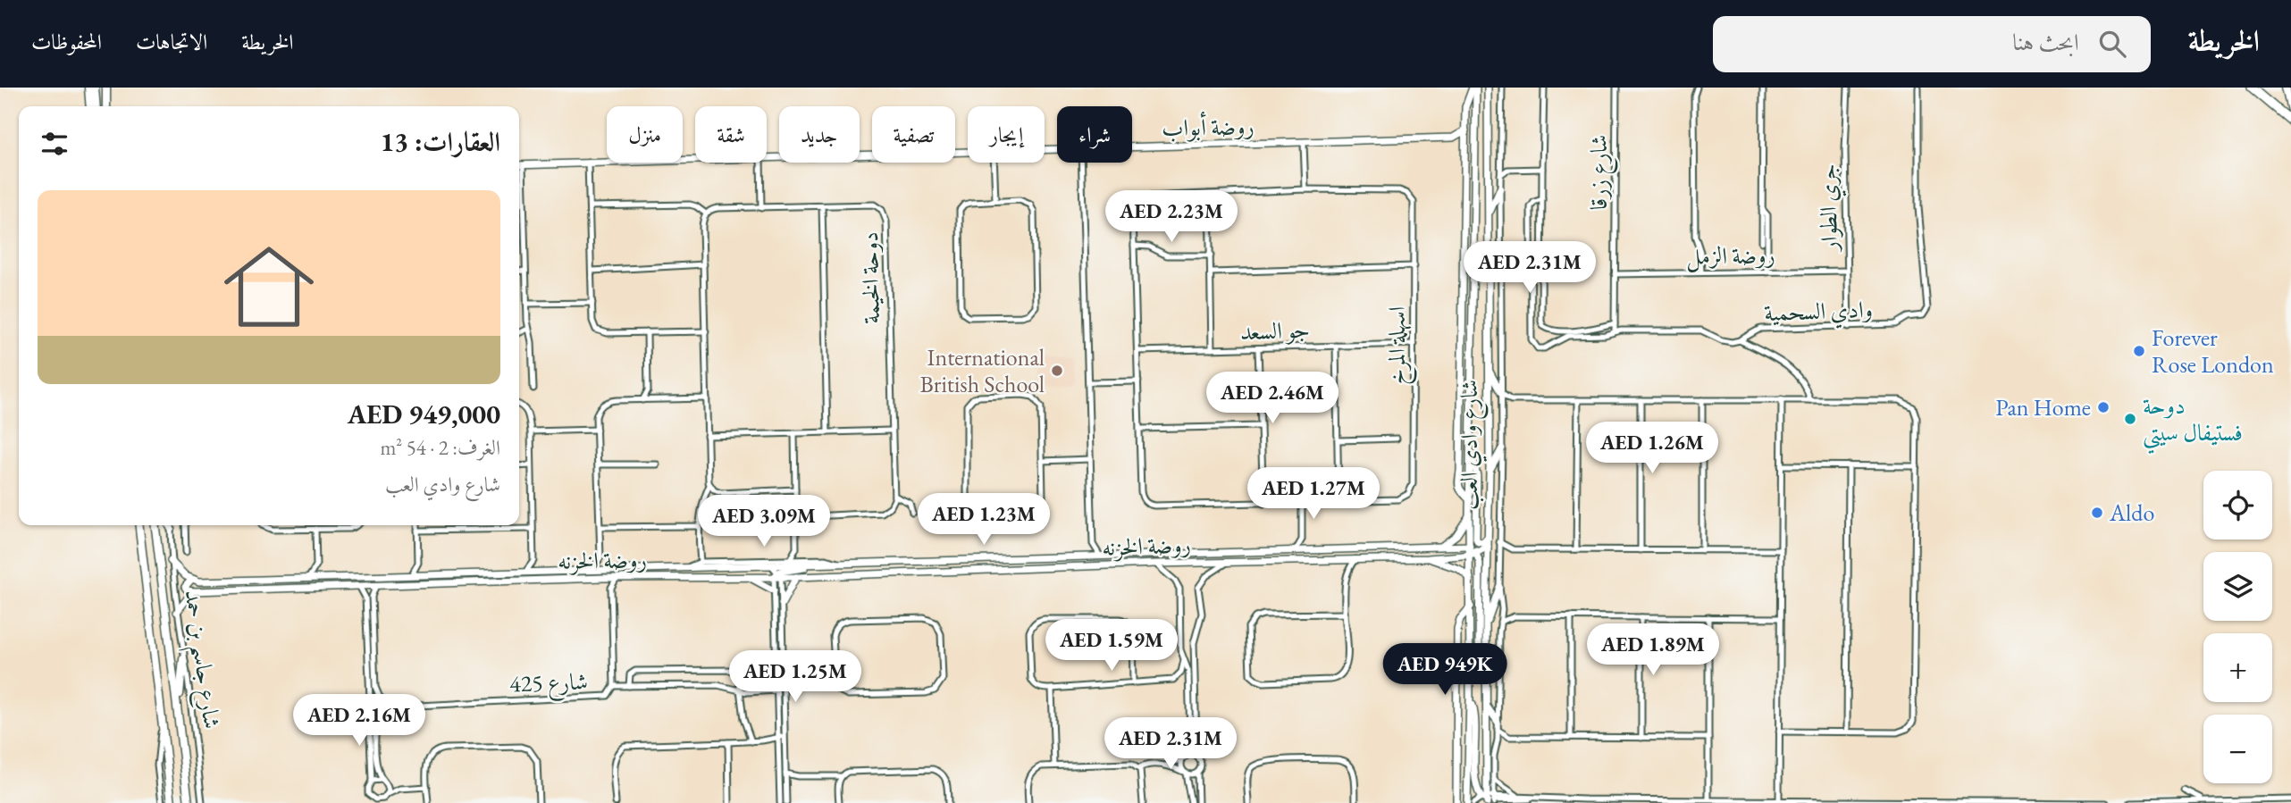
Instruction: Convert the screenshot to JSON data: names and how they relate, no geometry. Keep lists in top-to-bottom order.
{
  "streets": {
    "main road": ["شارع جاسم بن حمد"],
    "street": [
      "روضة أبواب",
      "شارع زرقا",
      "جري الطوار",
      "روضة الزمل",
      "دوحة الخيمة",
      "وادي السحمية",
      "جو السعد",
      "اسهلة المرخ",
      "شارع وادي العب",
      "روضة الخزنه",
      "شارع 425"
    ]
  },
  "crossings": [
    ["روضة أبواب", "شارع وادي العب"],
    ["شارع زرقا", "روضة الزمل"],
    ["شارع زرقا", "وادي السحمية"],
    ["جري الطوار", "روضة الزمل"],
    ["جري الطوار", "وادي السحمية"],
    ["جو السعد", "اسهلة المرخ"],
    ["شارع وادي العب", "روضة الخزنه"]
  ],
  "places": [
    "Forever Rose London",
    "International British School",
    "Pan Home",
    "دوحة فستيفال سيتي",
    "Aldo"
  ],
  "page": {
    "header": "الخريطة",
    "search": "ابحث هنا",
    "nav": ["الخريطة", "الاتجاهات", "المحفوظات"],
    "chip": [
      "شراء",
      "إيجار",
      "تصفية",
      "جديد",
      "شقة",
      "منزل"
    ],
    "heading": "العقارات: 13",
    "list": [
      {
        "name": "AED 949,000",
        "note": "الغرف: 2 · 54 m² · شارع وادي العب"
      }
    ],
    "price": [
      "AED 2.23M",
      "AED 2.31M",
      "AED 2.46M",
      "AED 1.26M",
      "AED 1.27M",
      "AED 1.23M",
      "AED 3.09M",
      "AED 1.59M",
      "AED 1.89M",
      "AED 949K",
      "AED 1.25M",
      "AED 2.16M",
      "AED 2.31M"
    ],
    "map_buttons": ["+", "−"]
  }
}
